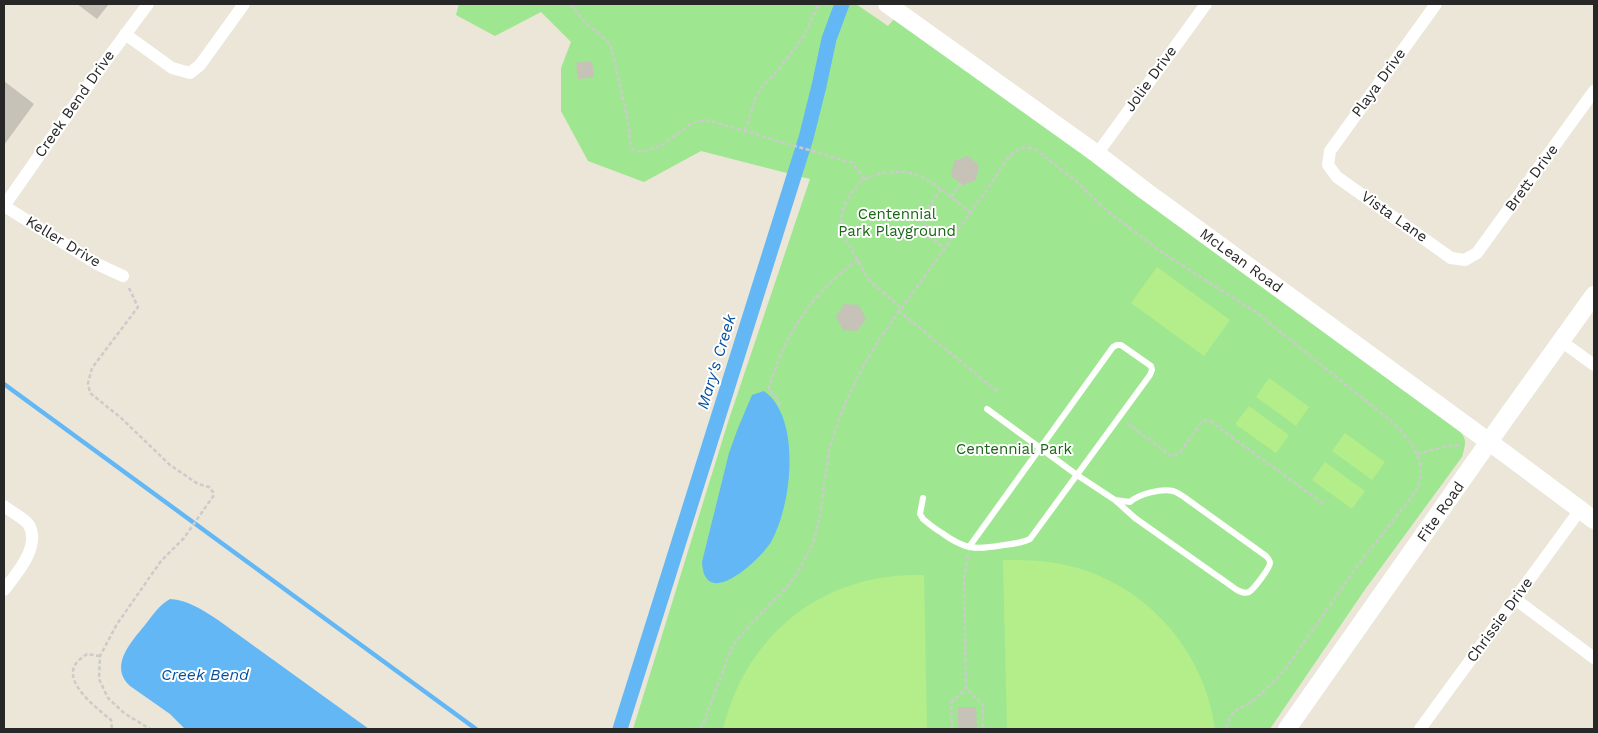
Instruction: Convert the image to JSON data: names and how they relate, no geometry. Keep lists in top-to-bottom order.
{
  "streets": {
    "street": [
      "Jolie Drive",
      "Playa Drive",
      "Creek Bend Drive",
      "Brett Drive",
      "Vista Lane",
      "Keller Drive",
      "McLean Road",
      "Fite Road",
      "Chrissie Drive"
    ]
  },
  "crossings": [
    ["Jolie Drive", "McLean Road"],
    ["Playa Drive", "Vista Lane"],
    ["Creek Bend Drive", "Keller Drive"],
    ["Brett Drive", "Vista Lane"],
    ["McLean Road", "Fite Road"],
    ["McLean Road", "Chrissie Drive"]
  ],
  "water": ["Mary's Creek", "Creek Bend"],
  "parks": ["Centennial Park Playground", "Centennial Park"]
}
